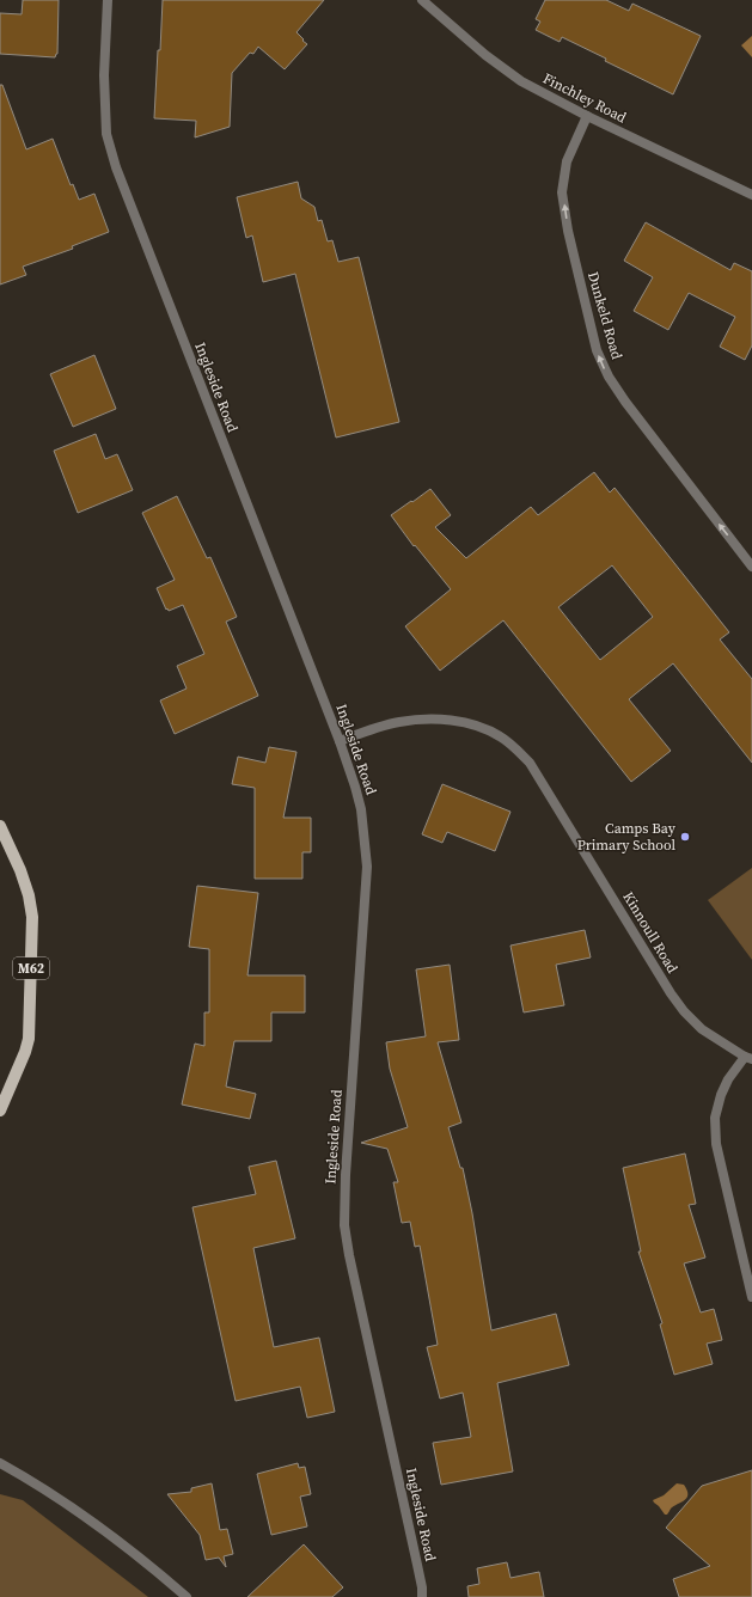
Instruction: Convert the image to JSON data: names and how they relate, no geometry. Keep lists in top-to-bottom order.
{
  "streets": {
    "main road": ["M62"],
    "street": [
      "Finchley Road",
      "Dunkeld Road",
      "Ingleside Road",
      "Kinnoull Road"
    ]
  },
  "crossings": [
    ["Finchley Road", "Dunkeld Road"],
    ["Ingleside Road", "Kinnoull Road"]
  ],
  "one_way": ["Dunkeld Road"],
  "places": ["Camps Bay Primary School"]
}
